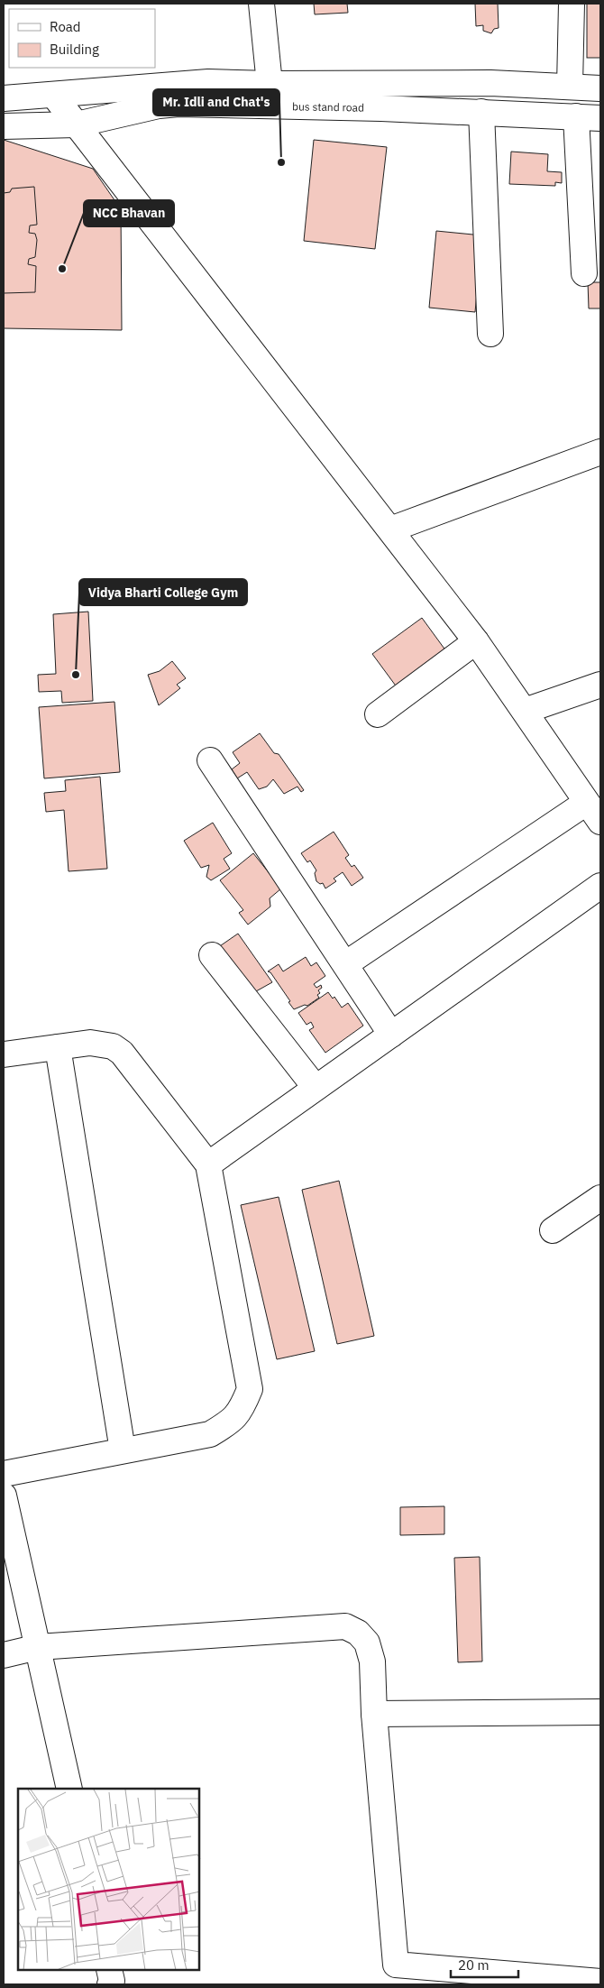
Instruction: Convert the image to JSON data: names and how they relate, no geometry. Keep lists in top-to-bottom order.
{
  "streets": {
    "street": ["bus stand road"]
  },
  "places": ["Mr. Idli and Chat's", "NCC Bhavan", "Vidya Bharti College Gym"],
  "legend": ["Road", "Building"],
  "scale_bar": "20 m"
}
